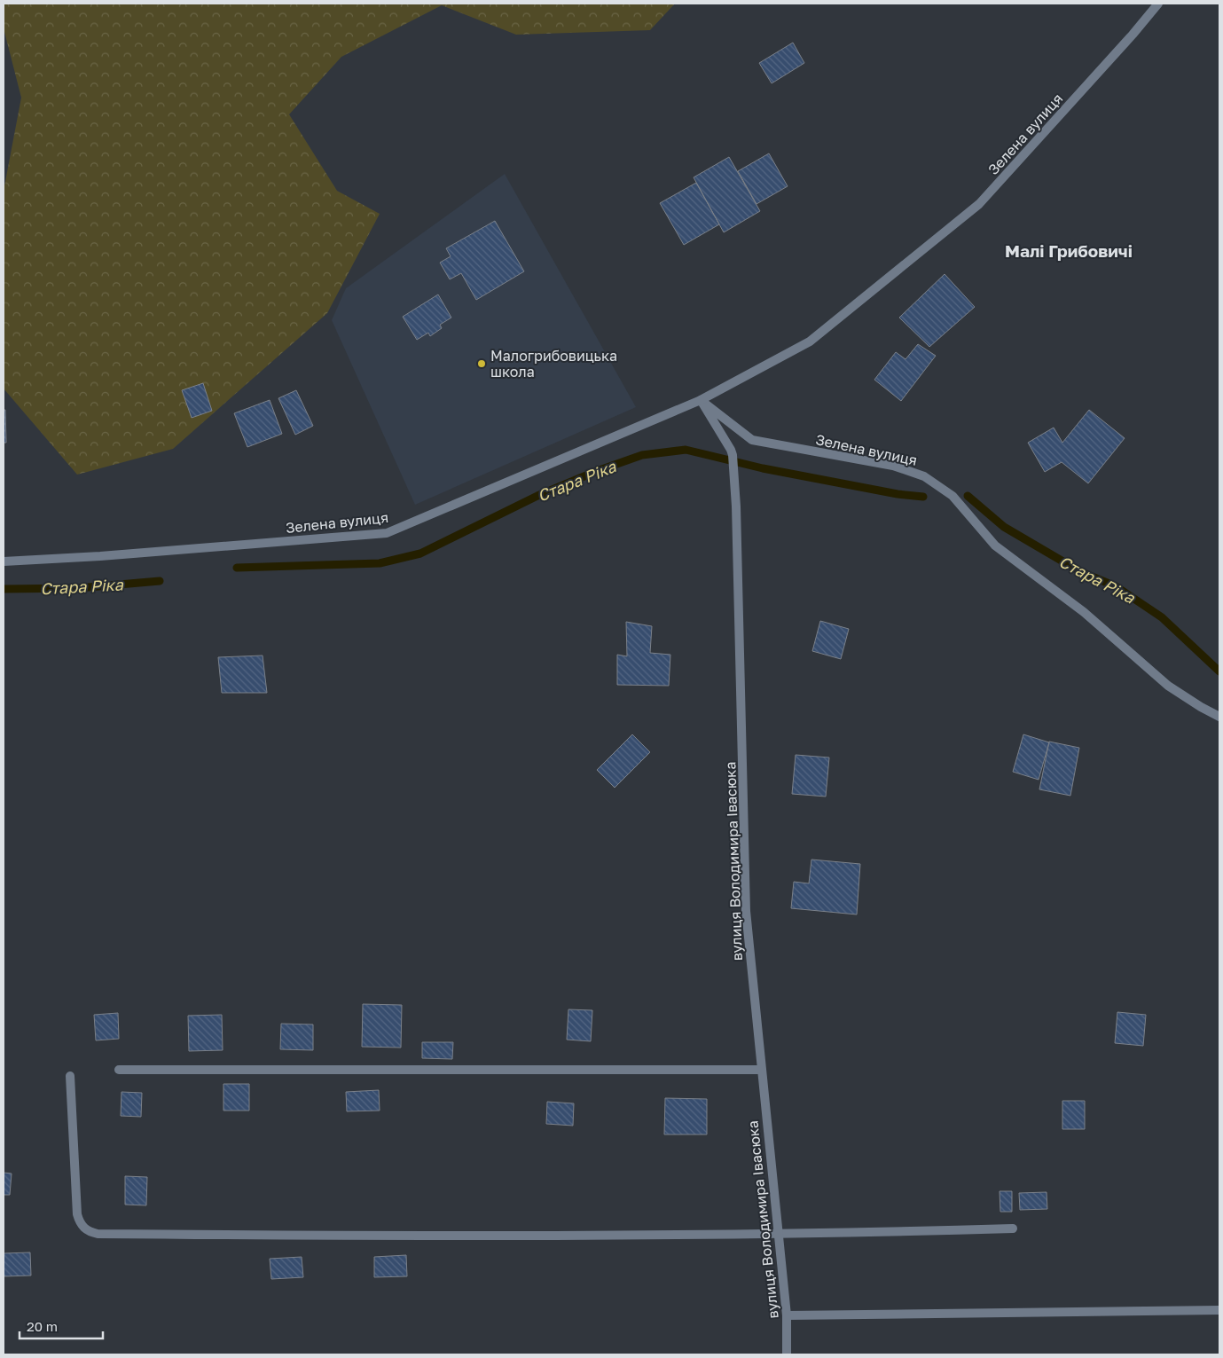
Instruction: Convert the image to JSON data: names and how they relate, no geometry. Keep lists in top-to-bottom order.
{
  "streets": {
    "street": ["Зелена вулиця", "вулиця Володимира Івасюка"]
  },
  "crossings": [
    ["Зелена вулиця", "вулиця Володимира Івасюка"]
  ],
  "districts": ["Малі Грибовичі"],
  "water": ["Стара Ріка"],
  "places": ["Малогрибовицька школа"],
  "scale_bar": "20 m"
}
